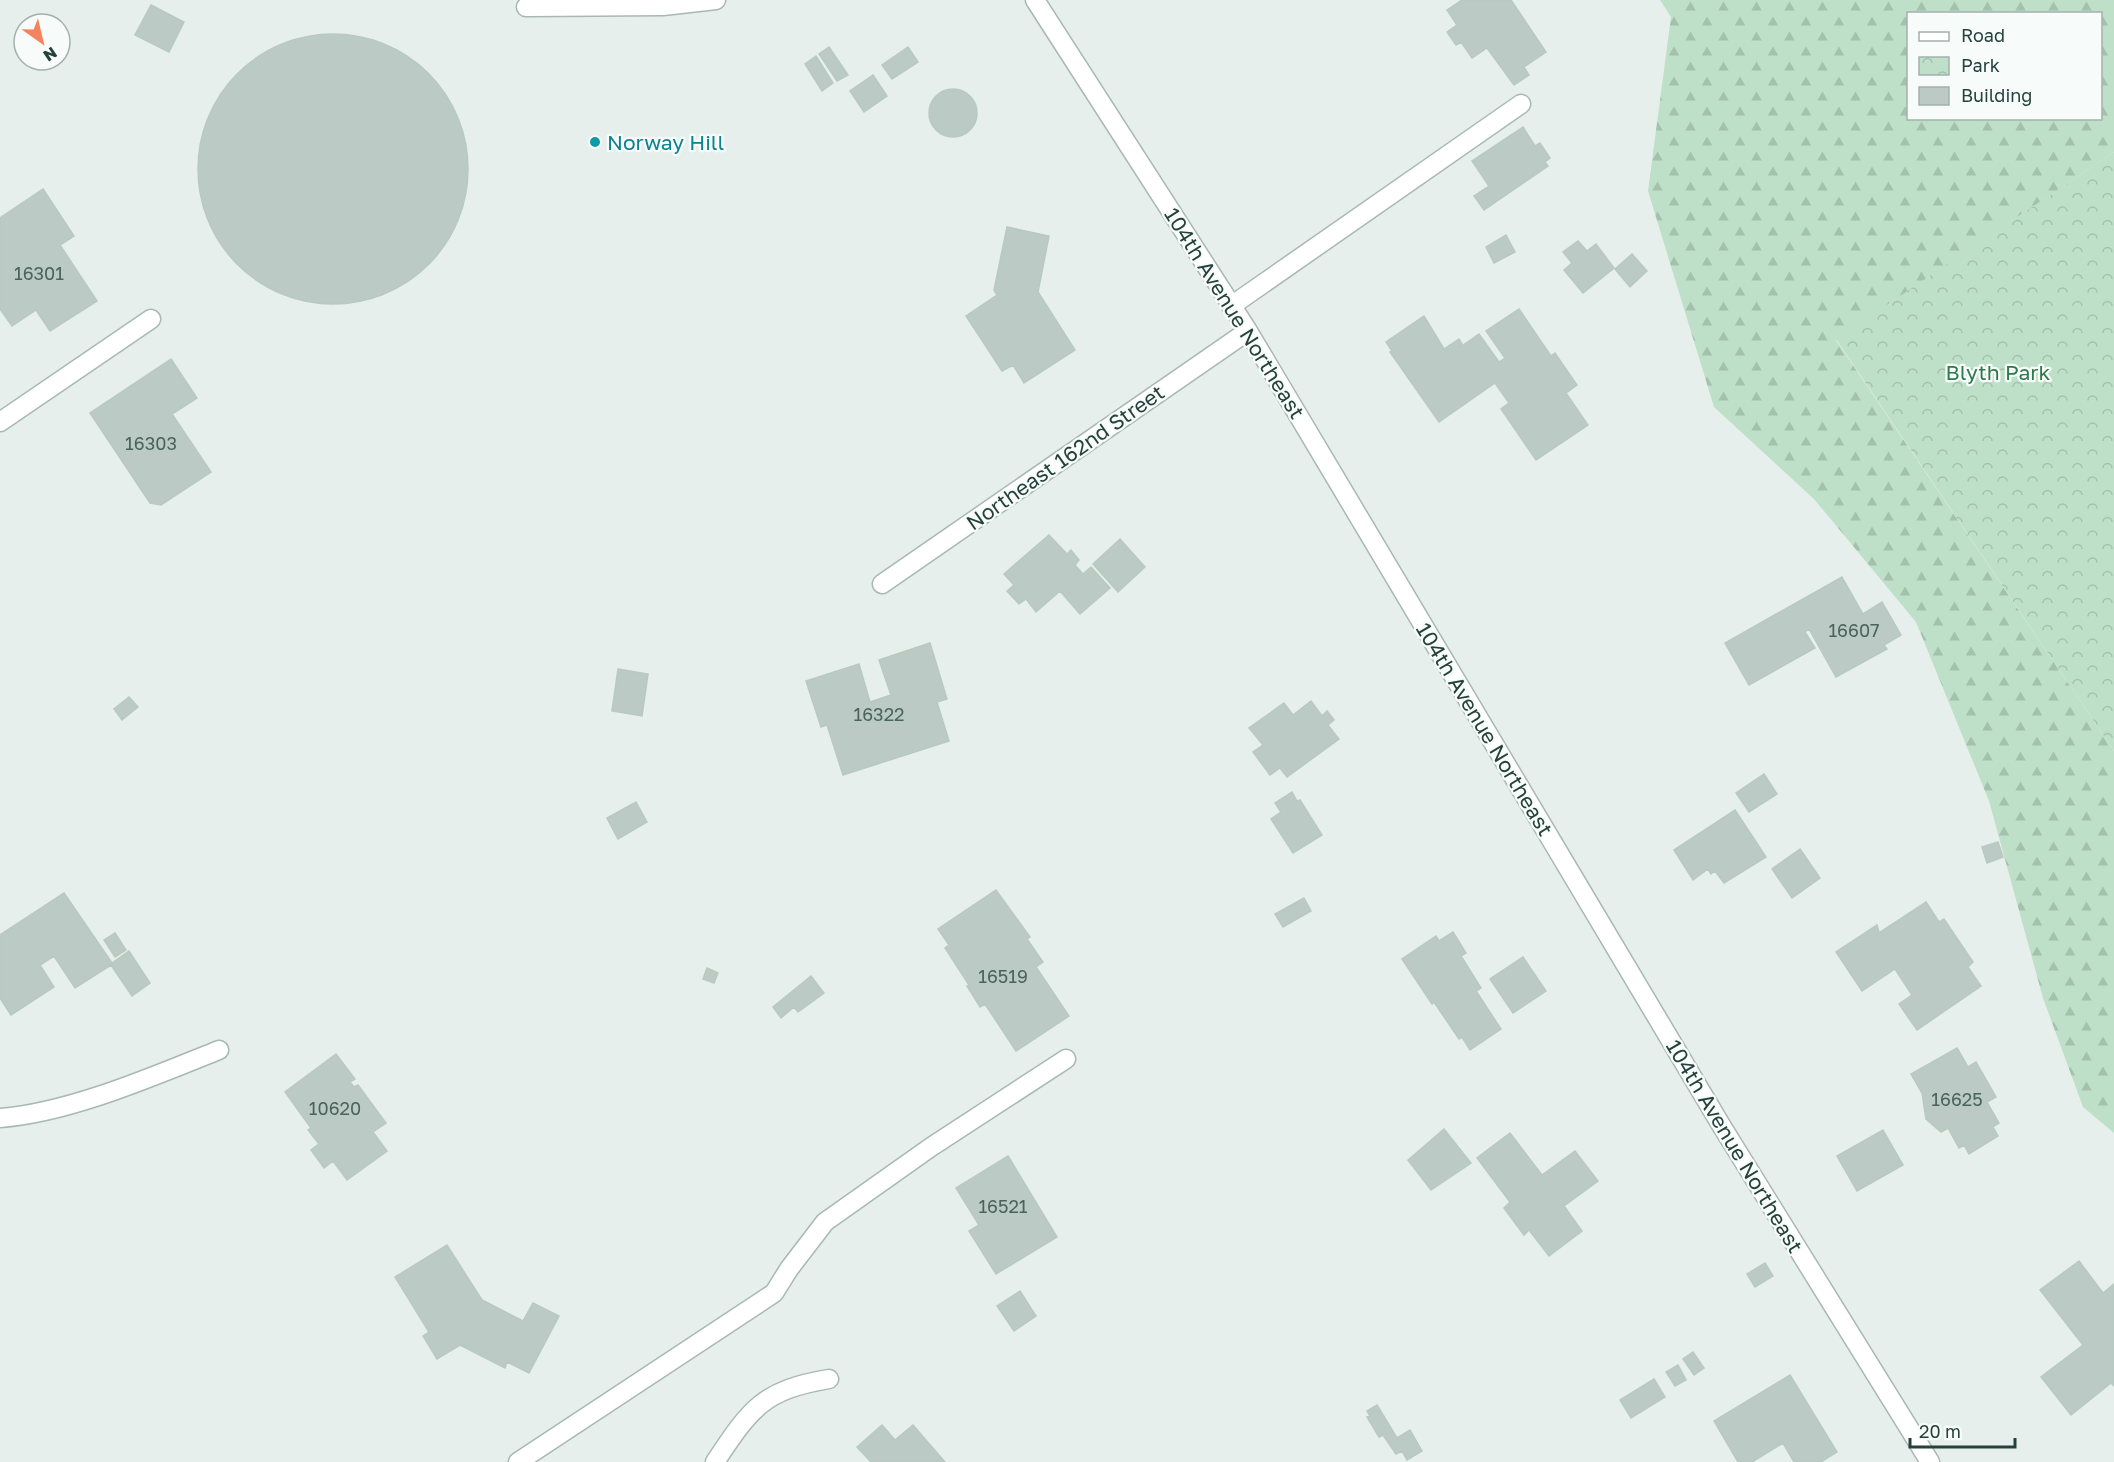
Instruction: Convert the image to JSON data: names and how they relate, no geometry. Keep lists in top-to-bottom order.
{
  "streets": {
    "street": ["104th Avenue Northeast", "Northeast 162nd Street"]
  },
  "crossings": [
    ["104th Avenue Northeast", "Northeast 162nd Street"]
  ],
  "parks": ["Blyth Park"],
  "places": ["Norway Hill"],
  "house_numbers": [
    "16301",
    "16303",
    "16607",
    "16322",
    "16519",
    "16625",
    "10620",
    "16521"
  ],
  "legend": ["Road", "Park", "Building"],
  "scale_bar": "20 m",
  "north": "bottom right"
}
